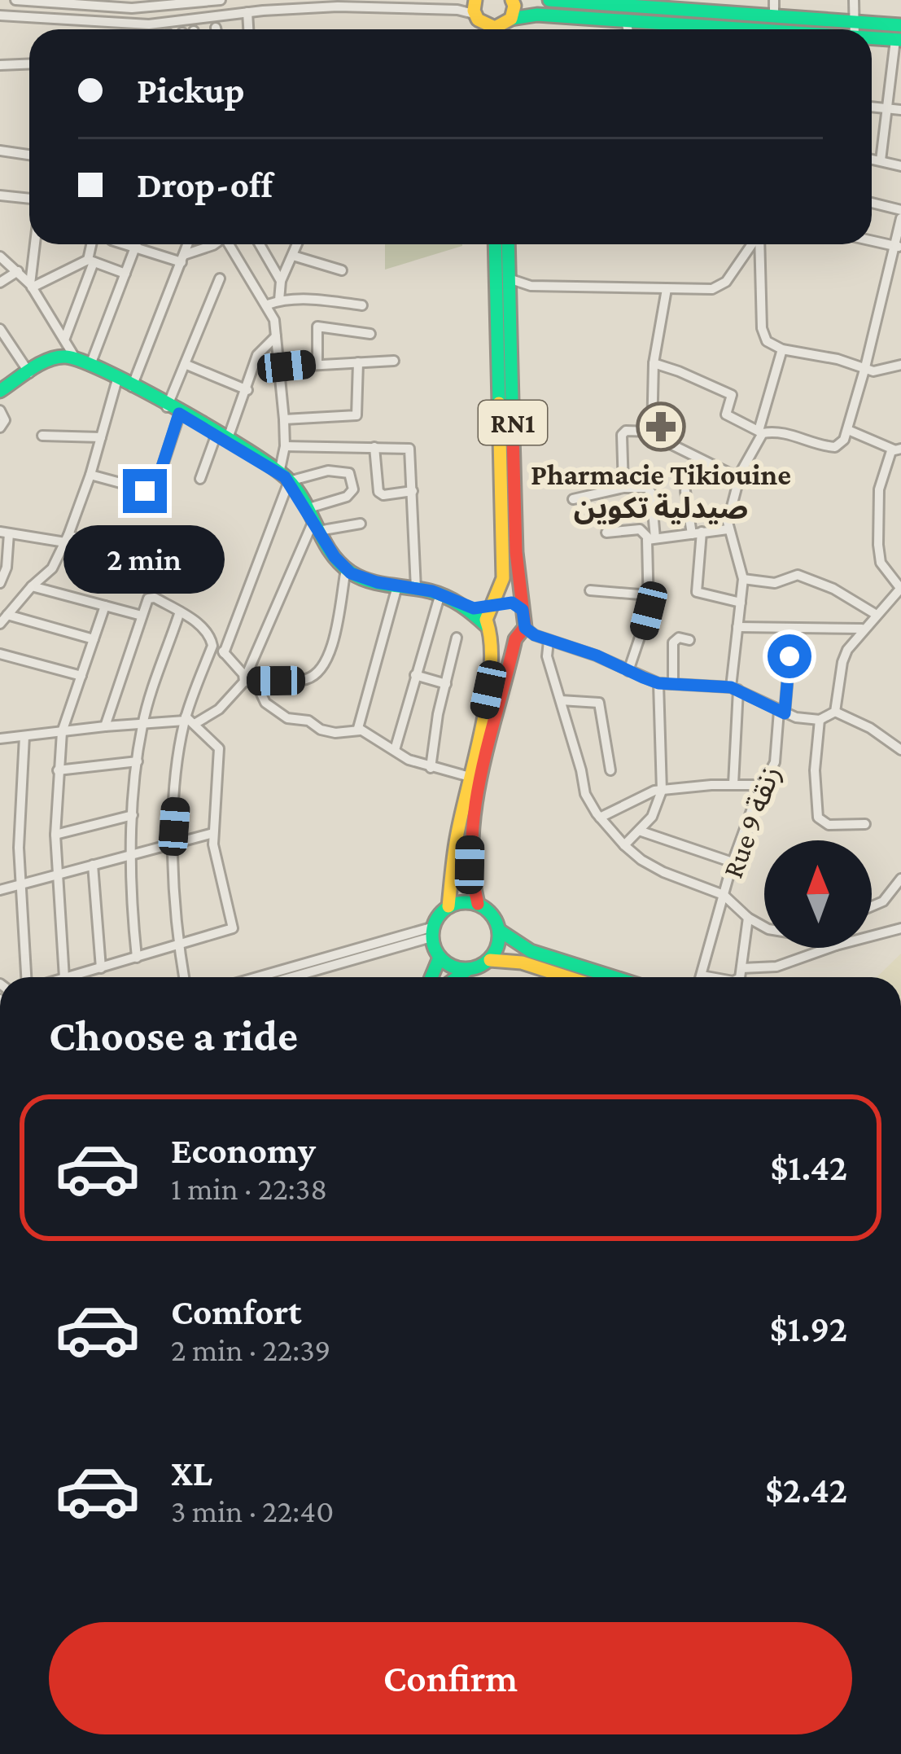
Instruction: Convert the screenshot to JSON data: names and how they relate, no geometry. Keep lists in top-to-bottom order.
{
  "streets": {
    "main road": ["RN1"],
    "street": ["Rue 9 زنقة"]
  },
  "places": {
    "pharmacy": ["Pharmacie Tikiouine صيدلية تكوين"]
  },
  "north": "top",
  "page": {
    "banner": ["Pickup", "Drop-off"],
    "bubble": "2 min",
    "heading": "Choose a ride",
    "list": [
      {
        "name": "Economy",
        "note": "1 min · 22:38",
        "value": "$1.42"
      },
      {
        "name": "Comfort",
        "note": "2 min · 22:39",
        "value": "$1.92"
      },
      {
        "name": "XL",
        "note": "3 min · 22:40",
        "value": "$2.42"
      }
    ],
    "buttons": "Confirm"
  }
}
